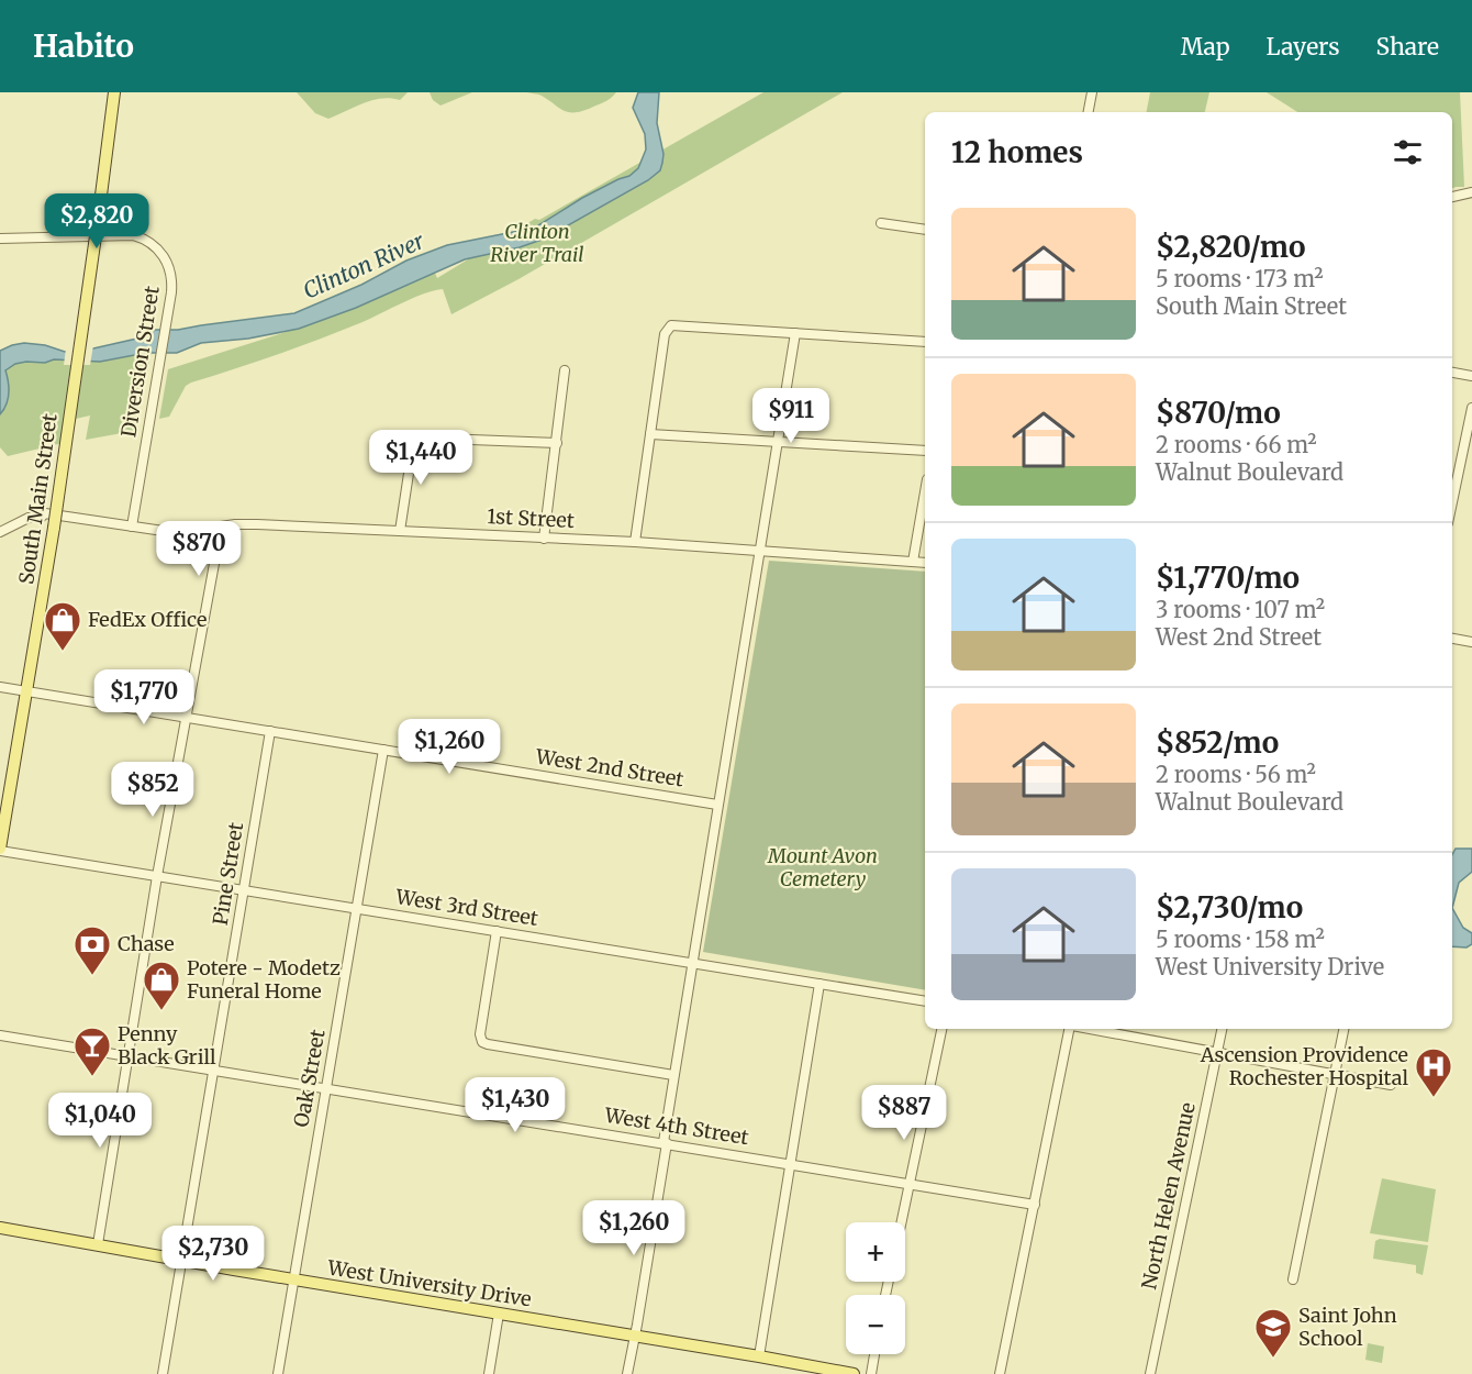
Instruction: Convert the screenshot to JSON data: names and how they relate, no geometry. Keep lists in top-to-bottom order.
{
  "streets": {
    "main road": ["South Main Street", "West University Drive"],
    "street": [
      "Diversion Street",
      "1st Street",
      "West 2nd Street",
      "Pine Street",
      "West 3rd Street",
      "Oak Street",
      "West 4th Street",
      "North Helen Avenue"
    ]
  },
  "crossings": [
    ["Diversion Street", "1st Street"],
    ["South Main Street", "West 2nd Street"],
    ["South Main Street", "West 3rd Street"],
    ["West 2nd Street", "Pine Street"],
    ["West 2nd Street", "Oak Street"],
    ["Pine Street", "West 3rd Street"],
    ["Pine Street", "West 4th Street"],
    ["Pine Street", "West University Drive"],
    ["West 3rd Street", "Oak Street"],
    ["Oak Street", "West 4th Street"],
    ["Oak Street", "West University Drive"]
  ],
  "water": ["Clinton River"],
  "parks": ["Clinton River Trail", "Mount Avon Cemetery"],
  "places": {
    "shop": ["FedEx Office", "Potere - Modetz Funeral Home"],
    "bank": ["Chase"],
    "bar": ["Penny Black Grill"],
    "hospital": ["Ascension Providence Rochester Hospital"],
    "school or university": ["Saint John School"]
  },
  "page": {
    "header": "Habito",
    "nav": ["Map", "Layers", "Share"],
    "heading": "12 homes",
    "list": [
      {
        "name": "$2,820/mo",
        "note": "5 rooms · 173 m² · South Main Street"
      },
      {
        "name": "$870/mo",
        "note": "2 rooms · 66 m² · Walnut Boulevard"
      },
      {
        "name": "$1,770/mo",
        "note": "3 rooms · 107 m² · West 2nd Street"
      },
      {
        "name": "$852/mo",
        "note": "2 rooms · 56 m² · Walnut Boulevard"
      },
      {
        "name": "$2,730/mo",
        "note": "5 rooms · 158 m² · West University Drive"
      }
    ],
    "price": [
      "$2,820",
      "$911",
      "$1,440",
      "$870",
      "$1,770",
      "$1,260",
      "$852",
      "$1,430",
      "$887",
      "$1,040",
      "$1,260",
      "$2,730"
    ],
    "map_buttons": ["+", "−"]
  }
}
